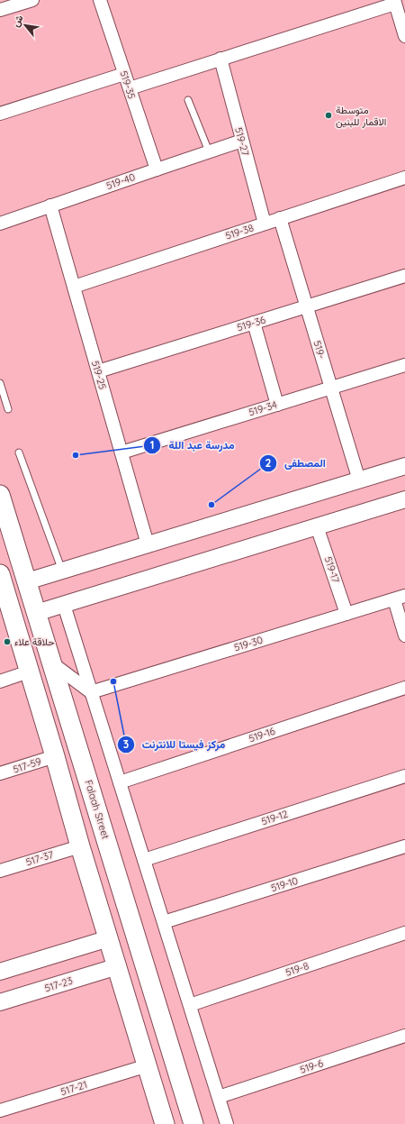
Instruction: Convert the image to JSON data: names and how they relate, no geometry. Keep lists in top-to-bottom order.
{
  "streets": {
    "main road": ["Falaah Street"],
    "street": [
      "519-35",
      "519-27",
      "519-40",
      "519-38",
      "519-36",
      "519-",
      "519-25",
      "519-34",
      "519-17",
      "519-30",
      "519-16",
      "517-59",
      "519-12",
      "517-37",
      "519-10",
      "519-8",
      "517-23",
      "519-6",
      "517-21"
    ]
  },
  "crossings": [
    ["519-35", "519-40"],
    ["519-27", "519-40"],
    ["519-27", "519-38"],
    ["519-40", "519-25"],
    ["519-38", "519-"],
    ["519-38", "519-25"],
    ["519-36", "519-"],
    ["519-36", "519-25"],
    ["519-", "519-34"],
    ["519-25", "519-34"],
    ["519-17", "519-30"]
  ],
  "places": [
    "متوسطة الاقمار للبنين",
    "مدرسة عبد اللة",
    "المصطفى",
    "حلاقة علاء",
    "مركز فيستا للانترنت"
  ],
  "north": "top left"
}
